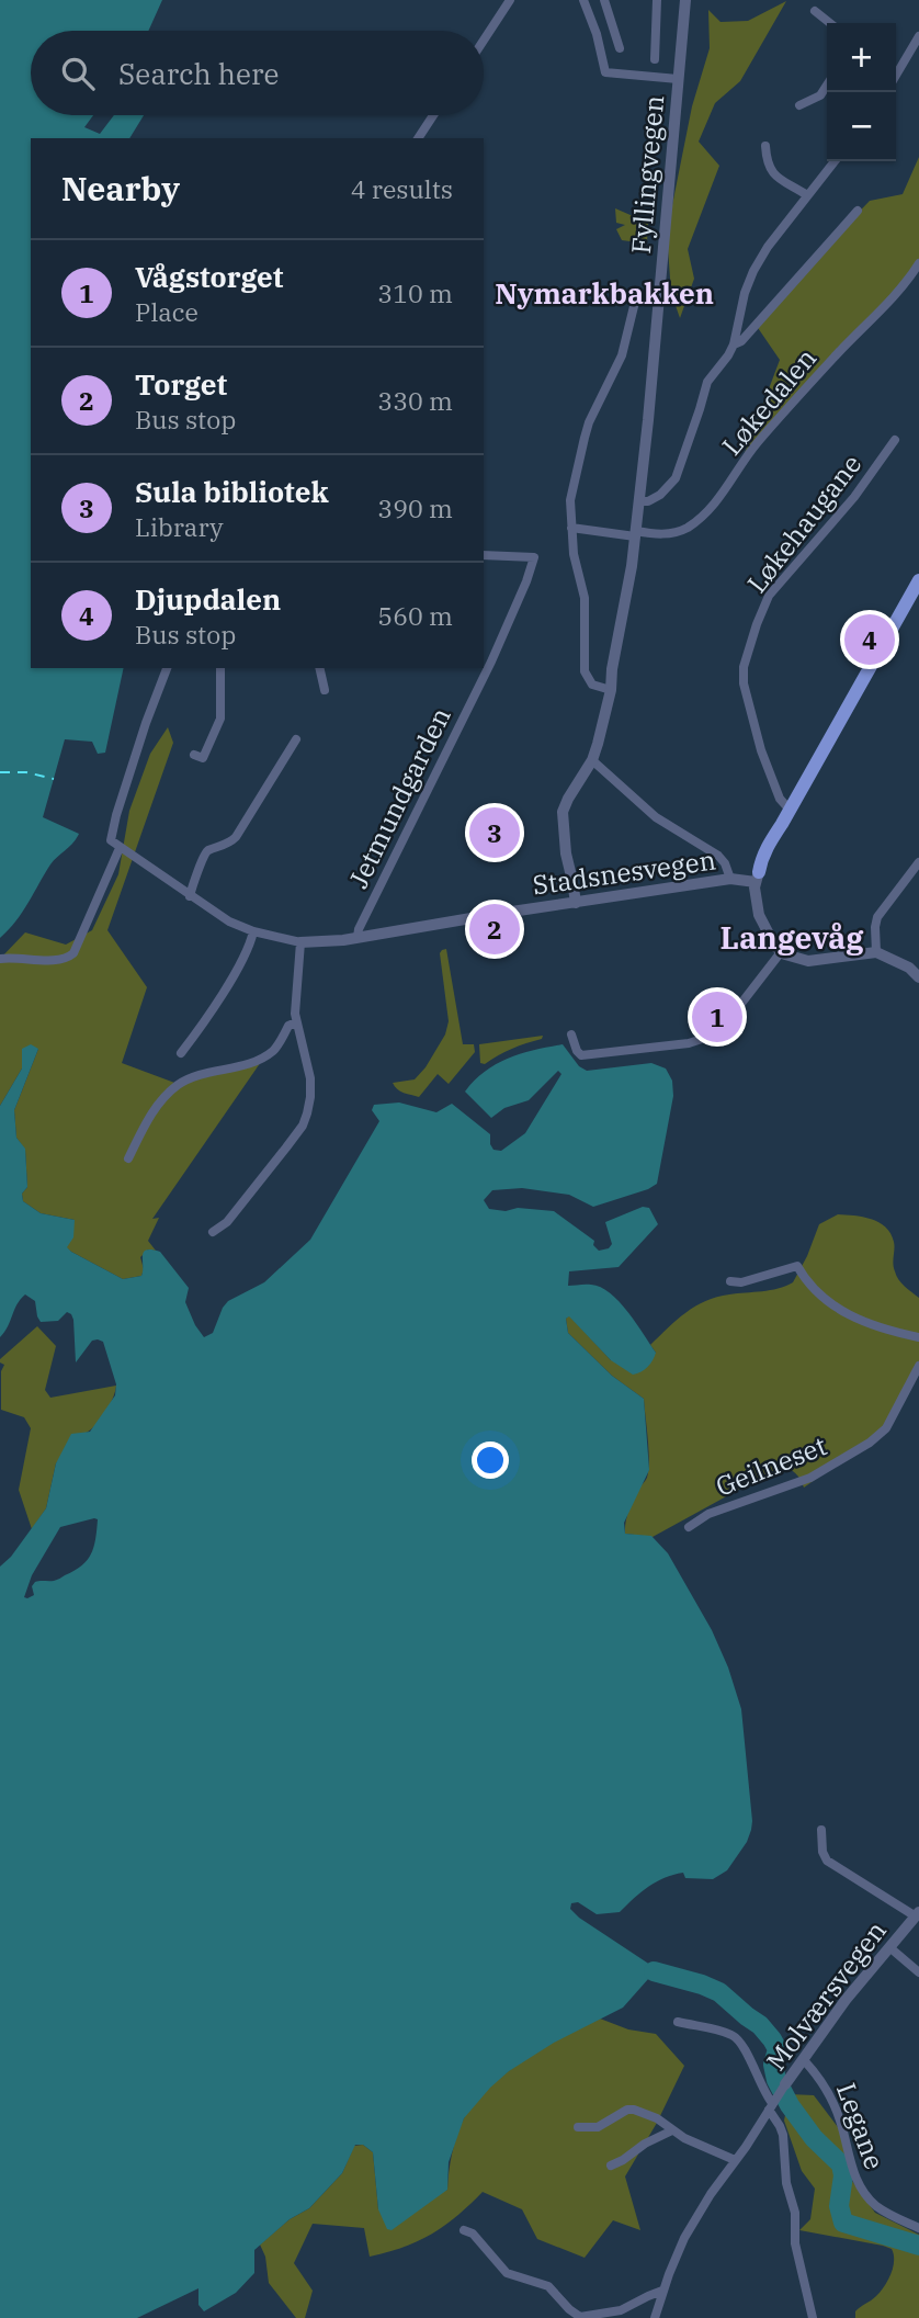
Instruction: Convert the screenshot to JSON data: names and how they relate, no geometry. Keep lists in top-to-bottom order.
{
  "streets": {
    "street": [
      "Fyllingvegen",
      "Løkedalen",
      "Løkehaugane",
      "Jetmundgarden",
      "Stadsnesvegen",
      "Geilneset",
      "Molværsvegen",
      "Legane"
    ]
  },
  "crossings": [
    ["Fyllingvegen", "Løkedalen"],
    ["Fyllingvegen", "Stadsnesvegen"],
    ["Jetmundgarden", "Stadsnesvegen"],
    ["Molværsvegen", "Legane"]
  ],
  "districts": ["Nymarkbakken", "Langevåg"],
  "page": {
    "map_buttons": ["+", "−"],
    "search": "Search here",
    "heading": ["Nearby", "4 results"],
    "list": [
      {
        "mark": "1",
        "name": "Vågstorget",
        "note": "Place",
        "value": "310 m"
      },
      {
        "mark": "2",
        "name": "Torget",
        "note": "Bus stop",
        "value": "330 m"
      },
      {
        "mark": "3",
        "name": "Sula bibliotek",
        "note": "Library",
        "value": "390 m"
      },
      {
        "mark": "4",
        "name": "Djupdalen",
        "note": "Bus stop",
        "value": "560 m"
      }
    ],
    "pins": [
      "4",
      "3",
      "2",
      "1"
    ]
  }
}
